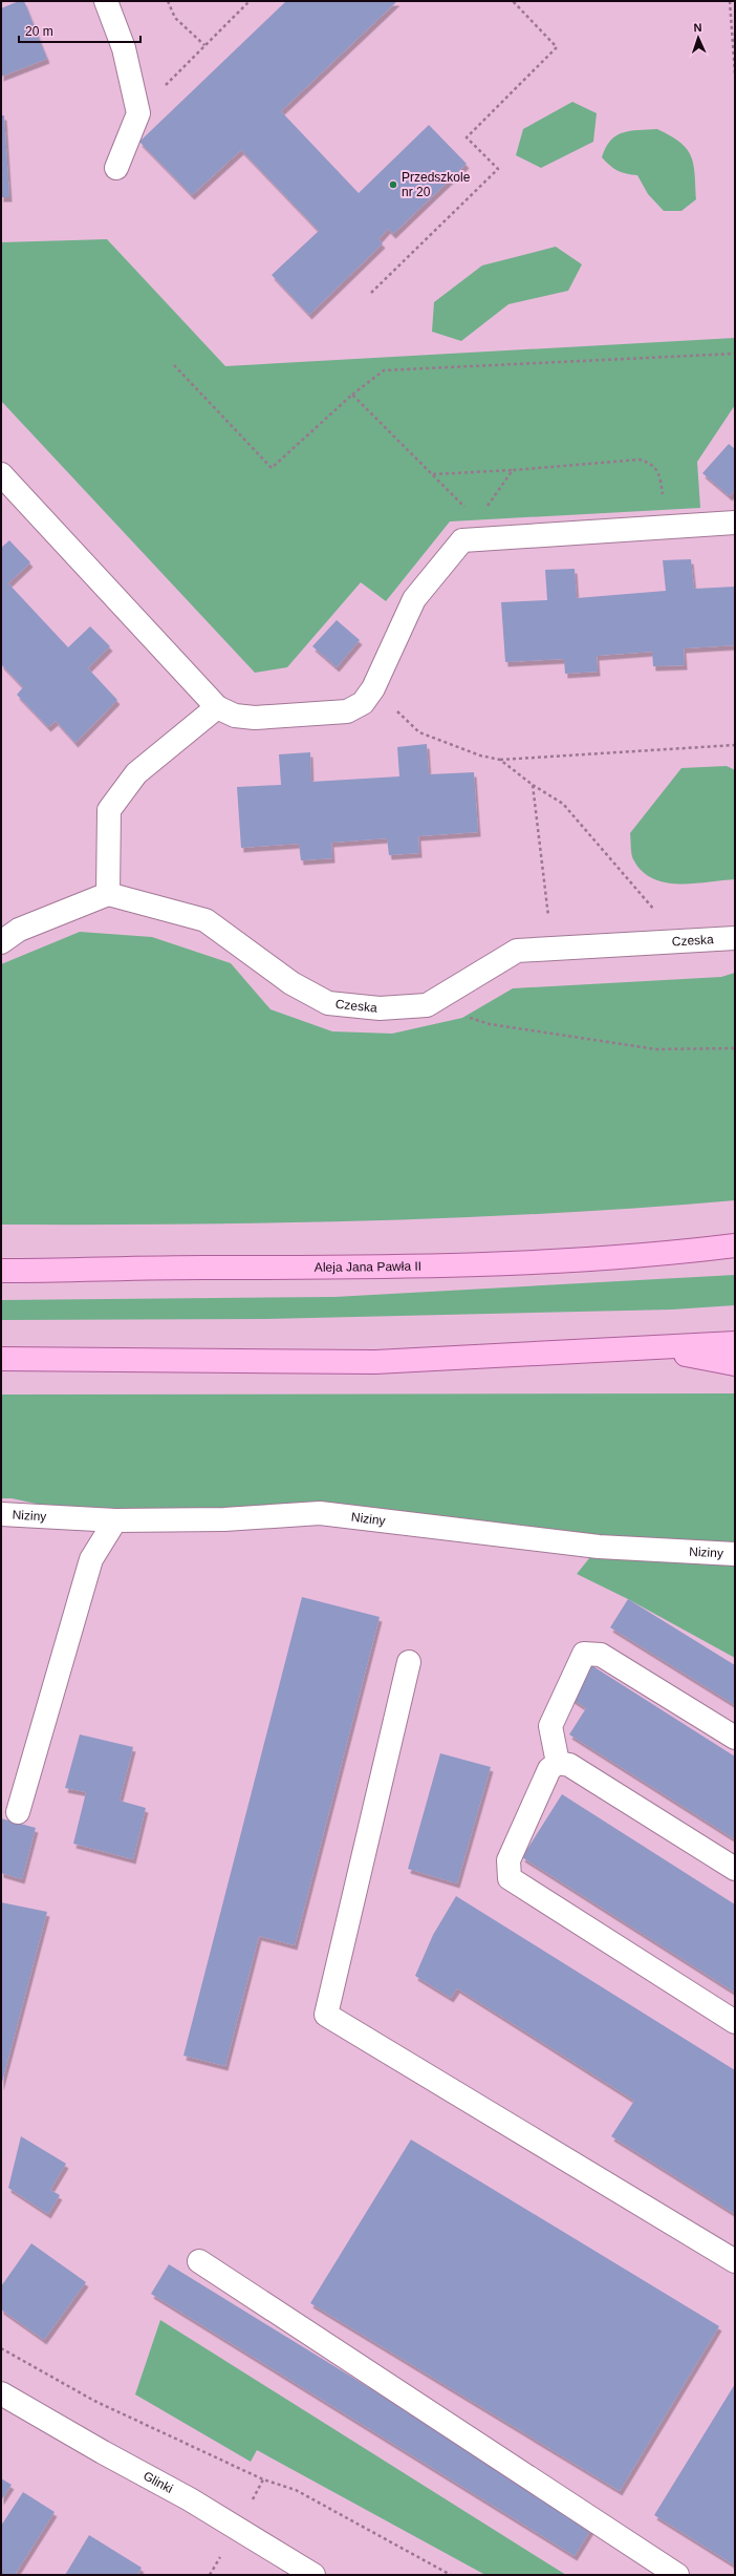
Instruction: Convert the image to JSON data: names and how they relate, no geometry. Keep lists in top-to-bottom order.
{
  "streets": {
    "main road": ["Aleja Jana Pawła II"],
    "street": ["Czeska", "Niziny", "Glinki"]
  },
  "places": ["Przedszkole nr 20"],
  "scale_bar": "20 m",
  "north": "top"
}
